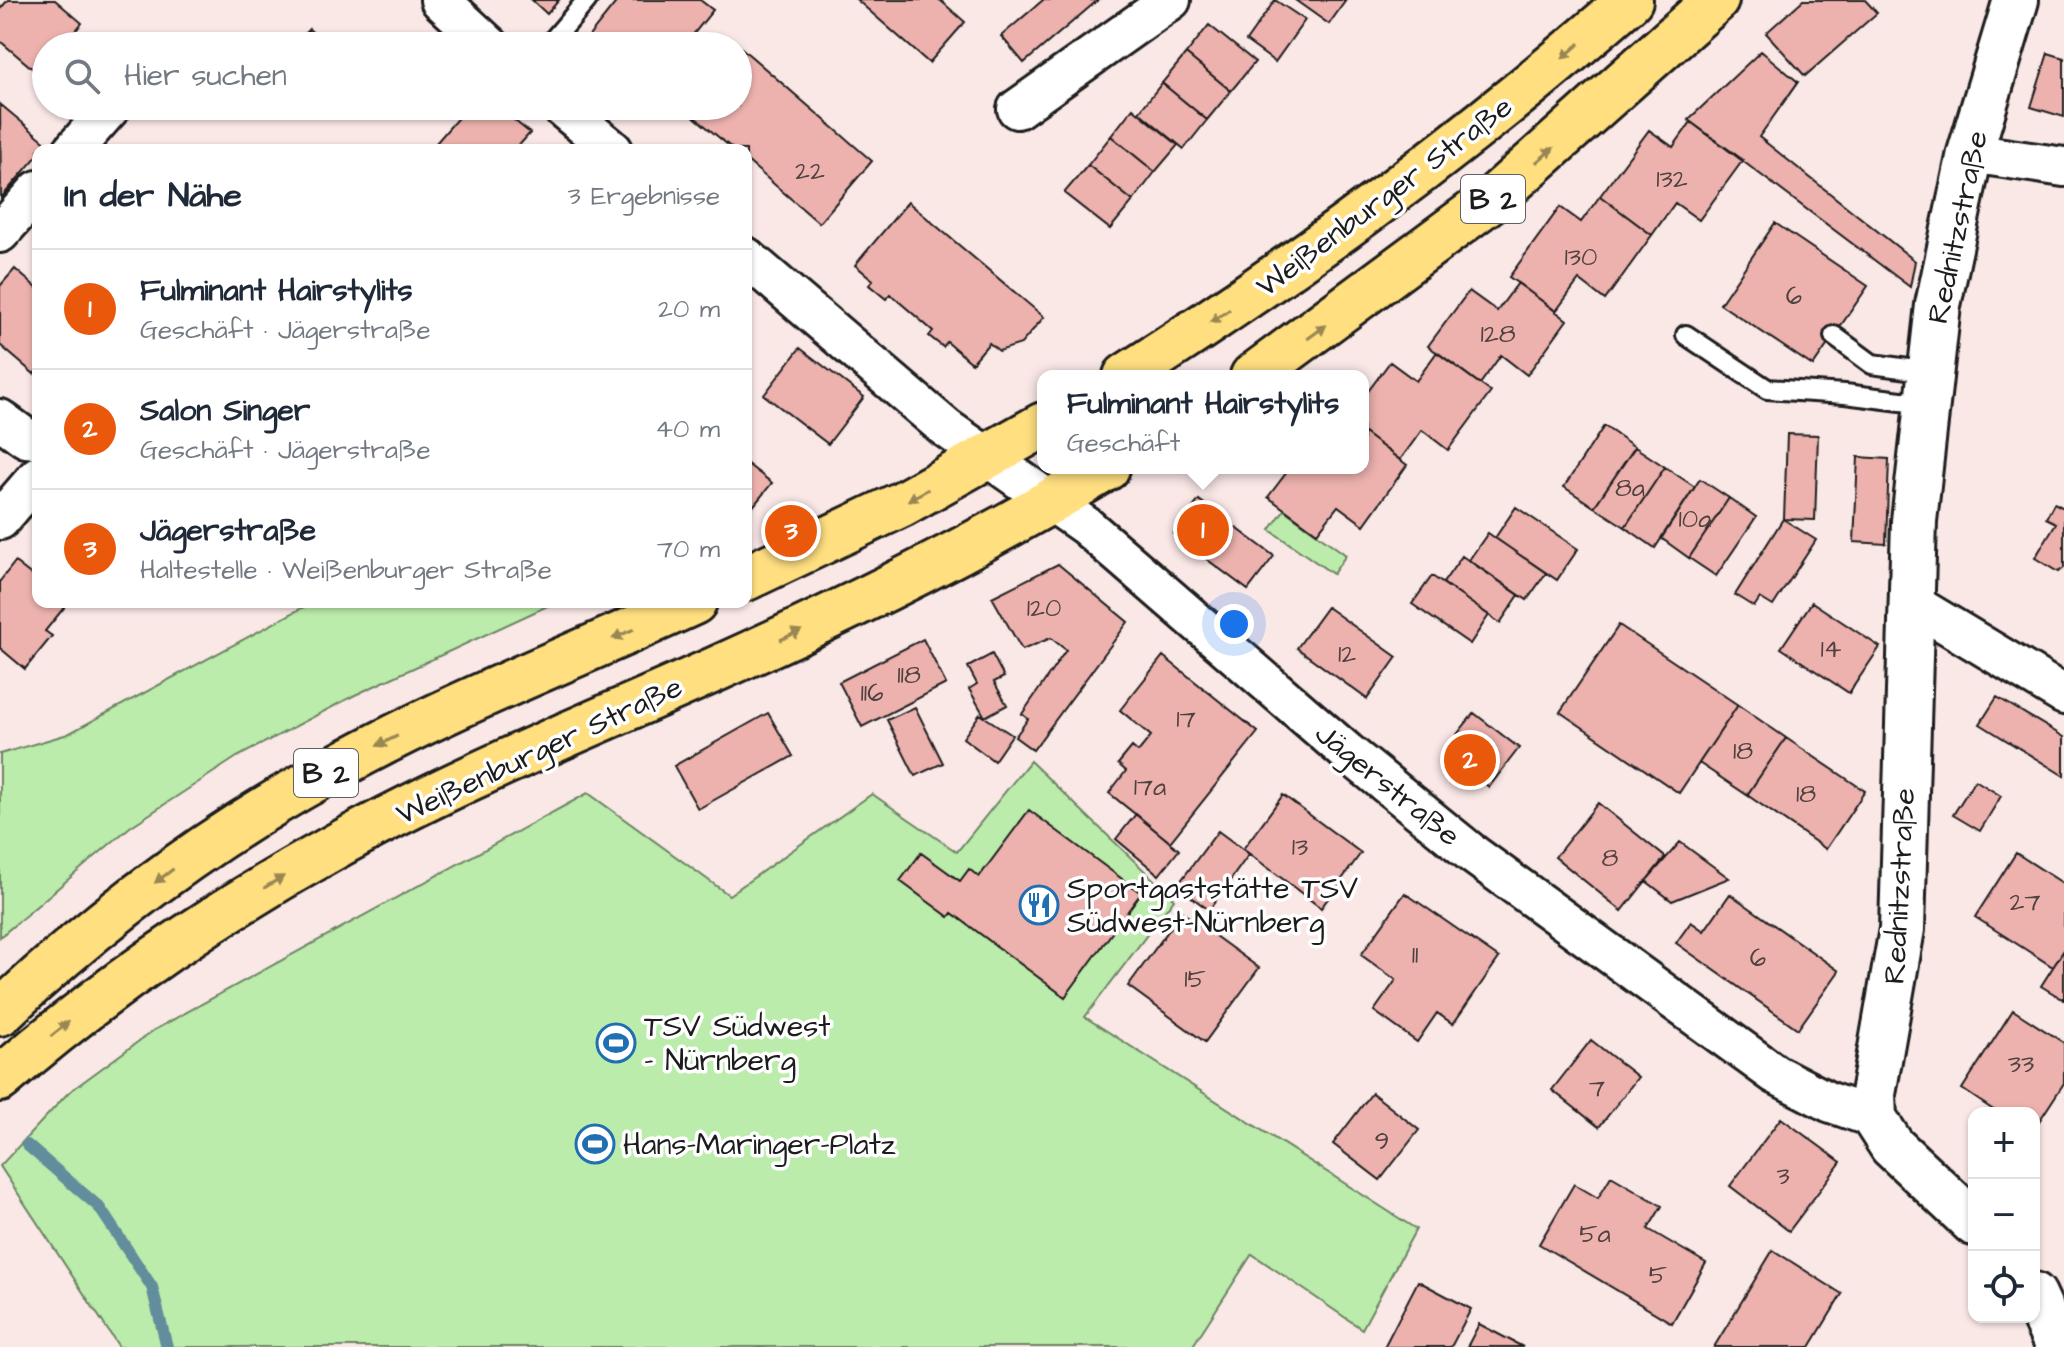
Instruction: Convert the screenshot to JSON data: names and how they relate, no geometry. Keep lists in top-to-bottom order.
{
  "streets": {
    "main road": ["Weißenburger Straße", "B 2", "Rednitzstraße"],
    "street": ["Jägerstraße"]
  },
  "crossings": [
    ["Weißenburger Straße", "Jägerstraße"],
    ["Rednitzstraße", "Jägerstraße"]
  ],
  "places": {
    "restaurant": ["Sportgaststätte TSV Südwest-Nürnberg"],
    "sports": ["TSV Südwest - Nürnberg", "Hans-Maringer-Platz"]
  },
  "house_numbers": [
    "22",
    "132",
    "130",
    "6",
    "128",
    "8a",
    "10a",
    "120",
    "14",
    "12",
    "118",
    "116",
    "17",
    "18",
    "17a",
    "18",
    "13",
    "8",
    "27",
    "11",
    "6",
    "15",
    "33",
    "7",
    "9",
    "3",
    "5a",
    "5"
  ],
  "page": {
    "search": "Hier suchen",
    "heading": ["In der Nähe", "3 Ergebnisse"],
    "list": [
      {
        "mark": "1",
        "name": "Fulminant Hairstylits",
        "note": "Geschäft · Jägerstraße",
        "value": "20 m"
      },
      {
        "mark": "2",
        "name": "Salon Singer",
        "note": "Geschäft · Jägerstraße",
        "value": "40 m"
      },
      {
        "mark": "3",
        "name": "Jägerstraße",
        "note": "Haltestelle · Weißenburger Straße",
        "value": "70 m"
      }
    ],
    "popup": ["Fulminant Hairstylits", "Geschäft"],
    "pins": ["1", "3", "2"],
    "map_buttons": ["+", "−"]
  }
}
